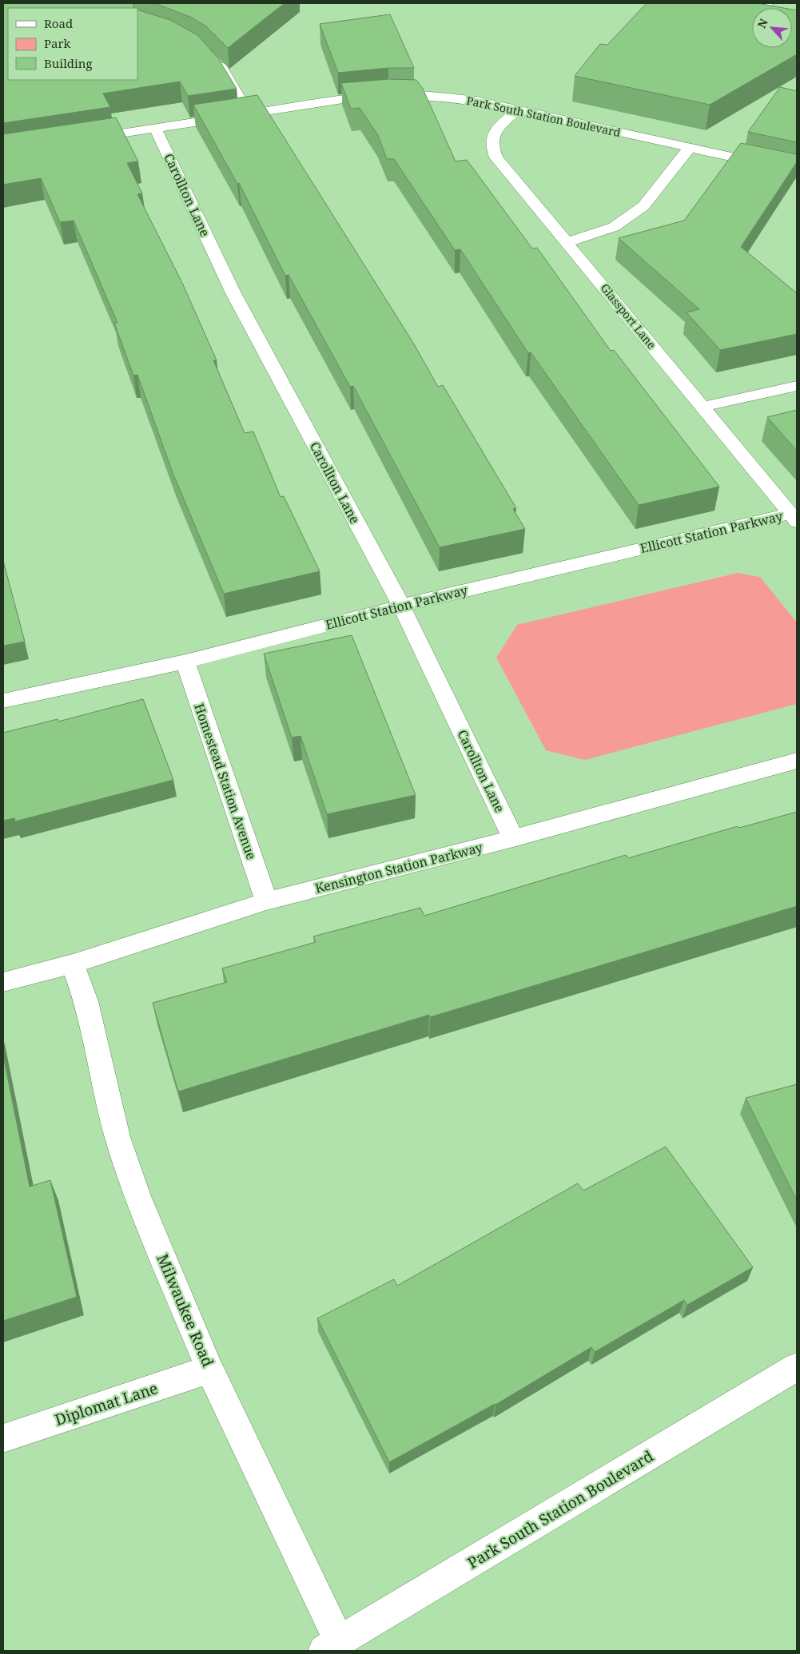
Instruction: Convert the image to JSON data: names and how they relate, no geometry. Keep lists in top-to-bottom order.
{
  "streets": {
    "street": [
      "Park South Station Boulevard",
      "Carollton Lane",
      "Glassport Lane",
      "Ellicott Station Parkway",
      "Homestead Station Avenue",
      "Kensington Station Parkway",
      "Milwaukee Road",
      "Diplomat Lane"
    ]
  },
  "crossings": [
    ["Park South Station Boulevard", "Carollton Lane"],
    ["Park South Station Boulevard", "Glassport Lane"],
    ["Park South Station Boulevard", "Milwaukee Road"],
    ["Carollton Lane", "Ellicott Station Parkway"],
    ["Carollton Lane", "Kensington Station Parkway"],
    ["Glassport Lane", "Ellicott Station Parkway"],
    ["Ellicott Station Parkway", "Homestead Station Avenue"],
    ["Homestead Station Avenue", "Kensington Station Parkway"],
    ["Kensington Station Parkway", "Milwaukee Road"],
    ["Milwaukee Road", "Diplomat Lane"]
  ],
  "legend": ["Road", "Park", "Building"],
  "north": "top left"
}
